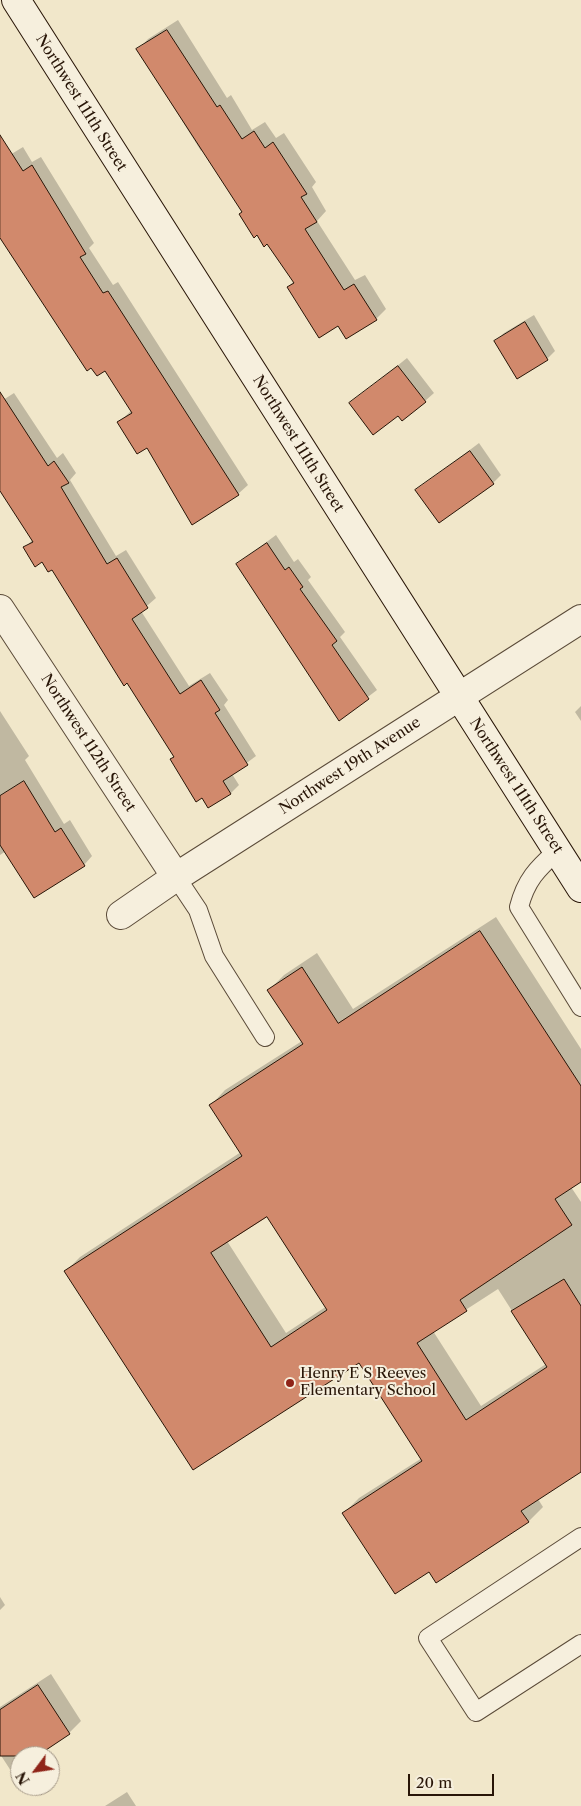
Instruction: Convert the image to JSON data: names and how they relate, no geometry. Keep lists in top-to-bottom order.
{
  "streets": {
    "street": ["Northwest 111th Street", "Northwest 112th Street", "Northwest 19th Avenue"]
  },
  "crossings": [
    ["Northwest 111th Street", "Northwest 19th Avenue"],
    ["Northwest 112th Street", "Northwest 19th Avenue"]
  ],
  "places": ["Henry E S Reeves Elementary School"],
  "scale_bar": "20 m",
  "north": "bottom left"
}
